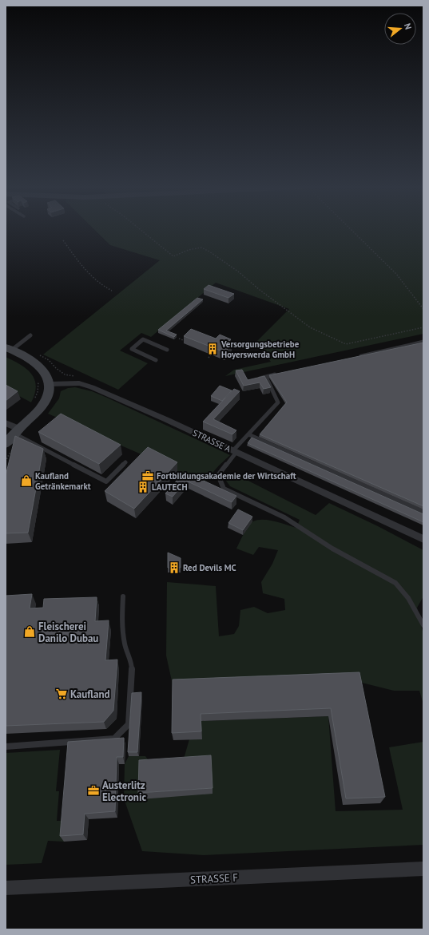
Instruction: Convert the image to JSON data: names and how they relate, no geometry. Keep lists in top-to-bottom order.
{
  "streets": {
    "street": ["STRASSE A", "STRASSE F"]
  },
  "places": {
    "building": ["Versorgungsbetriebe Hoyerswerda GmbH", "LAUTECH", "Red Devils MC"],
    "office": ["Fortbildungsakademie der Wirtschaft", "Austerlitz Electronic"],
    "shop": ["Kaufland Getränkemarkt", "Fleischerei Danilo Dubau"],
    "supermarket": ["Kaufland"]
  },
  "north": "right"
}
